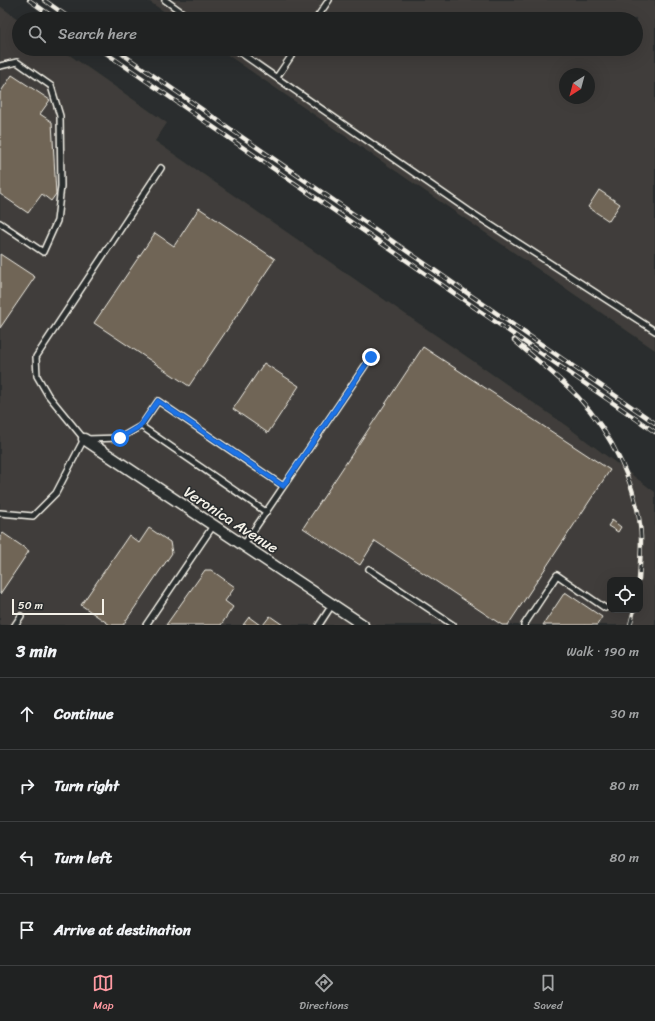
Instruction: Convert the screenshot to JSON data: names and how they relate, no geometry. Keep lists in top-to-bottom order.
{
  "streets": {
    "street": ["Veronica Avenue"]
  },
  "scale_bar": "50 m",
  "north": "bottom left",
  "page": {
    "search": "Search here",
    "scale": "50 m",
    "heading": ["3 min", "Walk · 190 m"],
    "list": [
      ["Continue", "30 m"],
      ["Turn right", "80 m"],
      ["Turn left", "80 m"],
      "Arrive at destination"
    ],
    "nav": ["Map", "Directions", "Saved"]
  }
}
